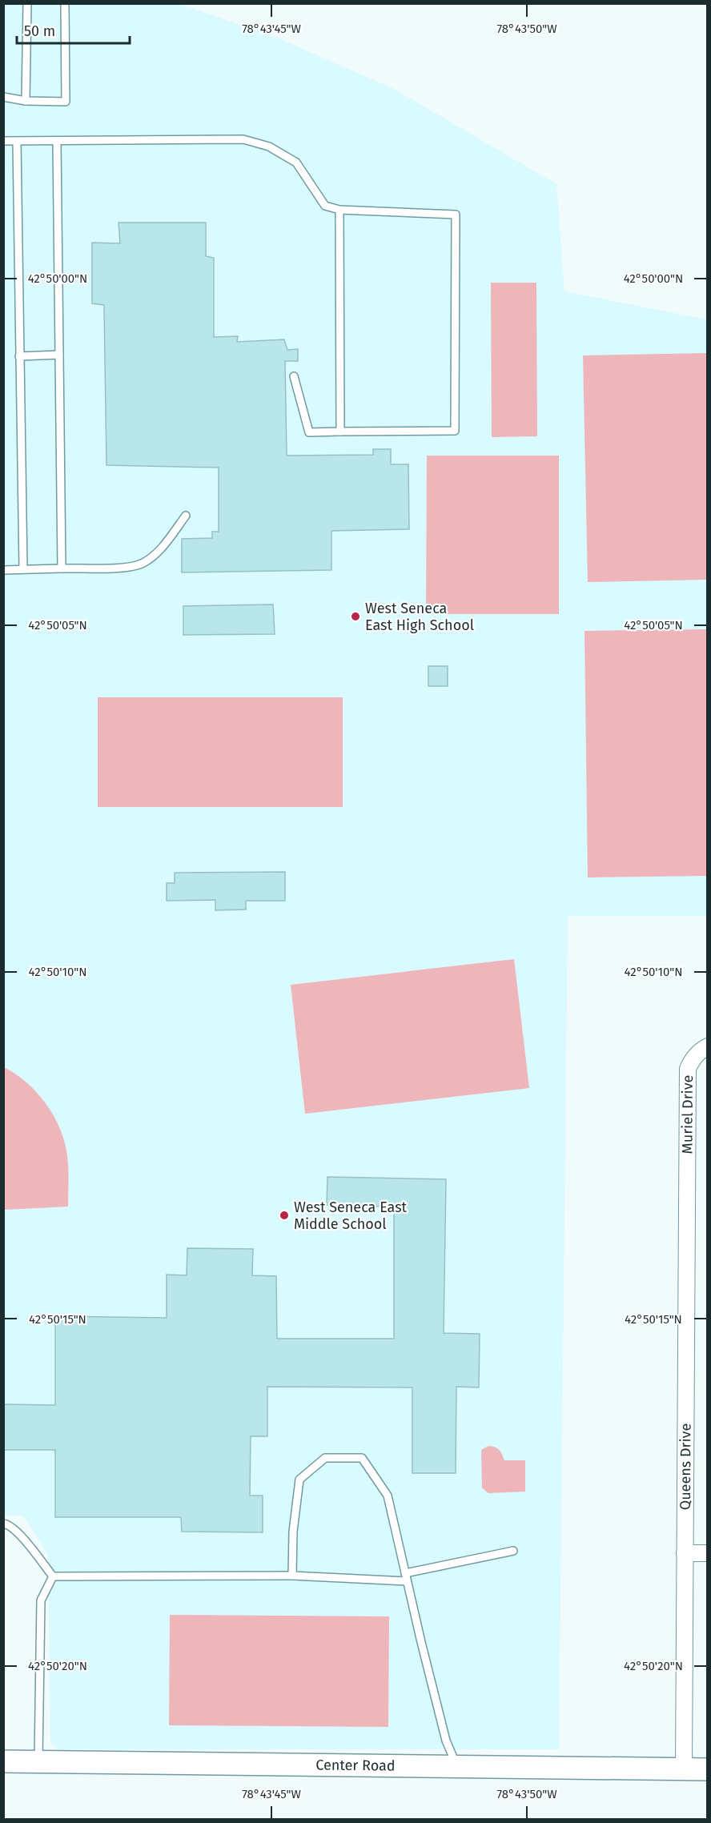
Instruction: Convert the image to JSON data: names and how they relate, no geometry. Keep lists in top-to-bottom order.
{
  "streets": {
    "main road": ["Center Road"],
    "street": ["Muriel Drive", "Queens Drive"]
  },
  "crossings": [
    ["Muriel Drive", "Queens Drive"],
    ["Queens Drive", "Center Road"]
  ],
  "places": ["West Seneca East High School", "West Seneca East Middle School"],
  "scale_bar": "50 m",
  "coordinates": [
    "78°43'45\"W",
    "78°43'50\"W",
    "42°50'00\"N",
    "42°50'05\"N",
    "42°50'10\"N",
    "42°50'15\"N",
    "42°50'20\"N"
  ]
}
